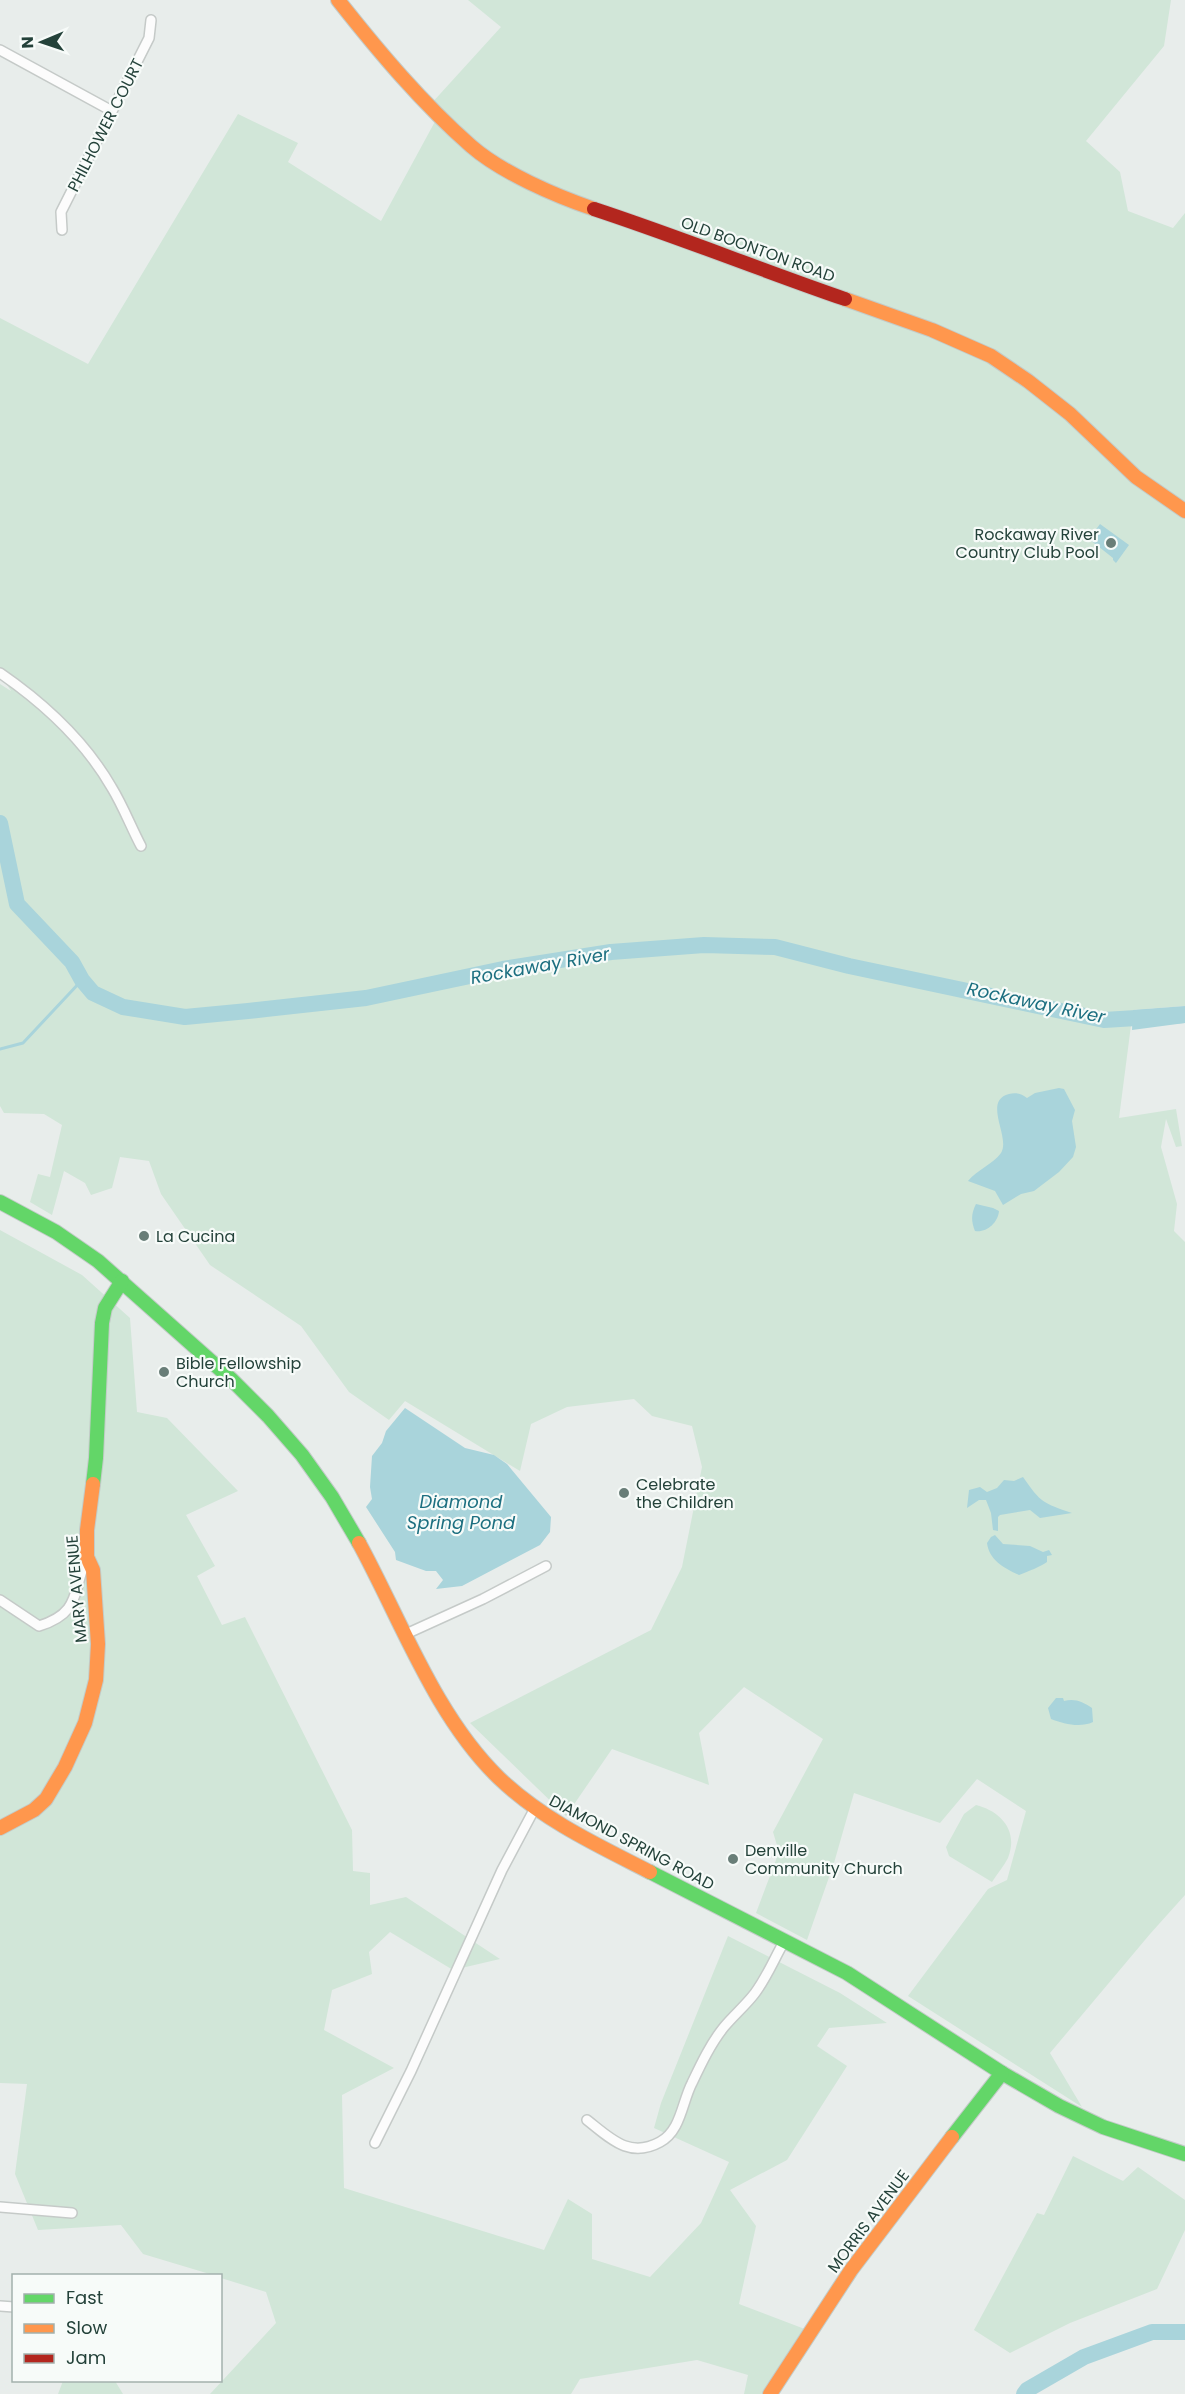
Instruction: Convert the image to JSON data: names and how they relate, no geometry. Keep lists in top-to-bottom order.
{
  "streets": {
    "street": [
      "PHILHOWER COURT",
      "OLD BOONTON ROAD",
      "MARY AVENUE",
      "DIAMOND SPRING ROAD",
      "MORRIS AVENUE"
    ]
  },
  "crossings": [
    ["MARY AVENUE", "DIAMOND SPRING ROAD"],
    ["DIAMOND SPRING ROAD", "MORRIS AVENUE"]
  ],
  "water": ["Rockaway River", "Diamond Spring Pond"],
  "places": [
    "Rockaway River Country Club Pool",
    "La Cucina",
    "Bible Fellowship Church",
    "Celebrate the Children",
    "Denville Community Church"
  ],
  "legend": ["Fast", "Slow", "Jam"],
  "north": "left"
}
